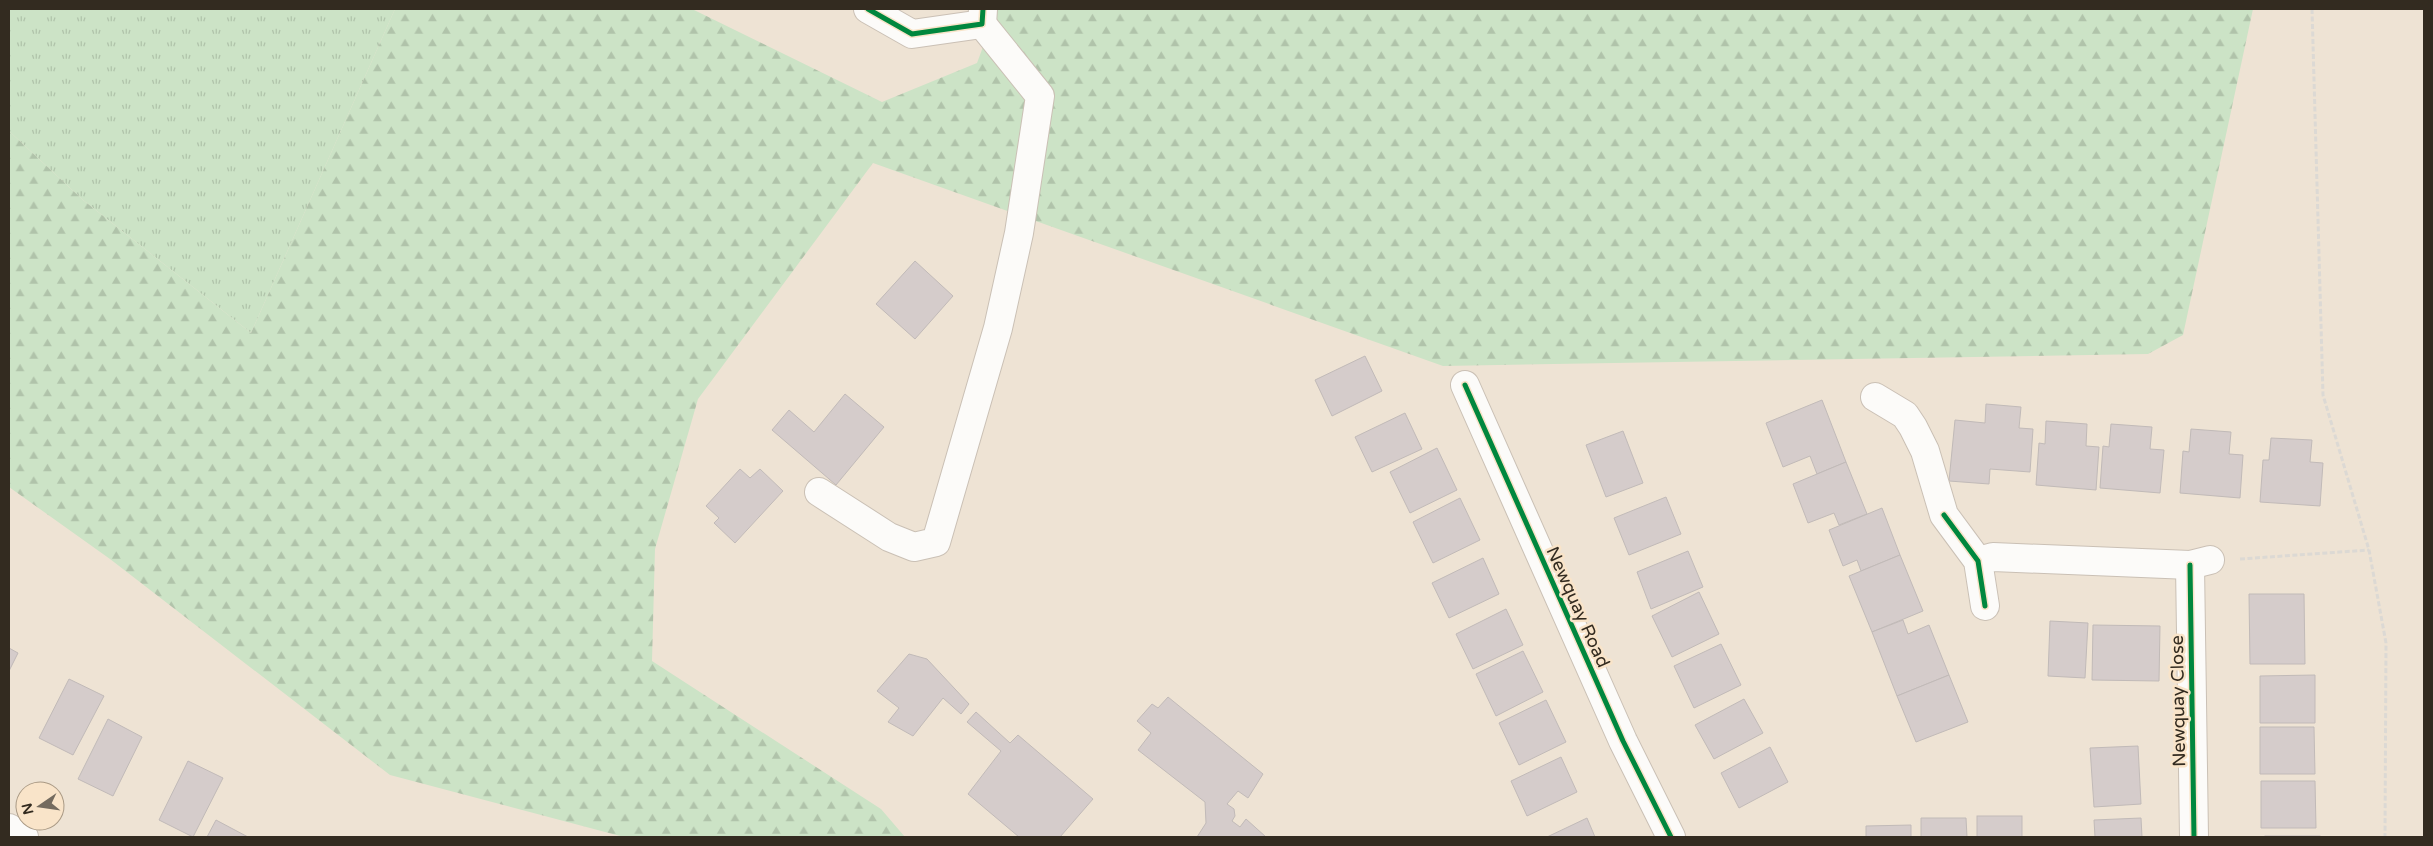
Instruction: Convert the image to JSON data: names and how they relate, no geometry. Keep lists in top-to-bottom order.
{
  "streets": {
    "street": ["Newquay Road", "Newquay Close"]
  },
  "north": "left"
}
